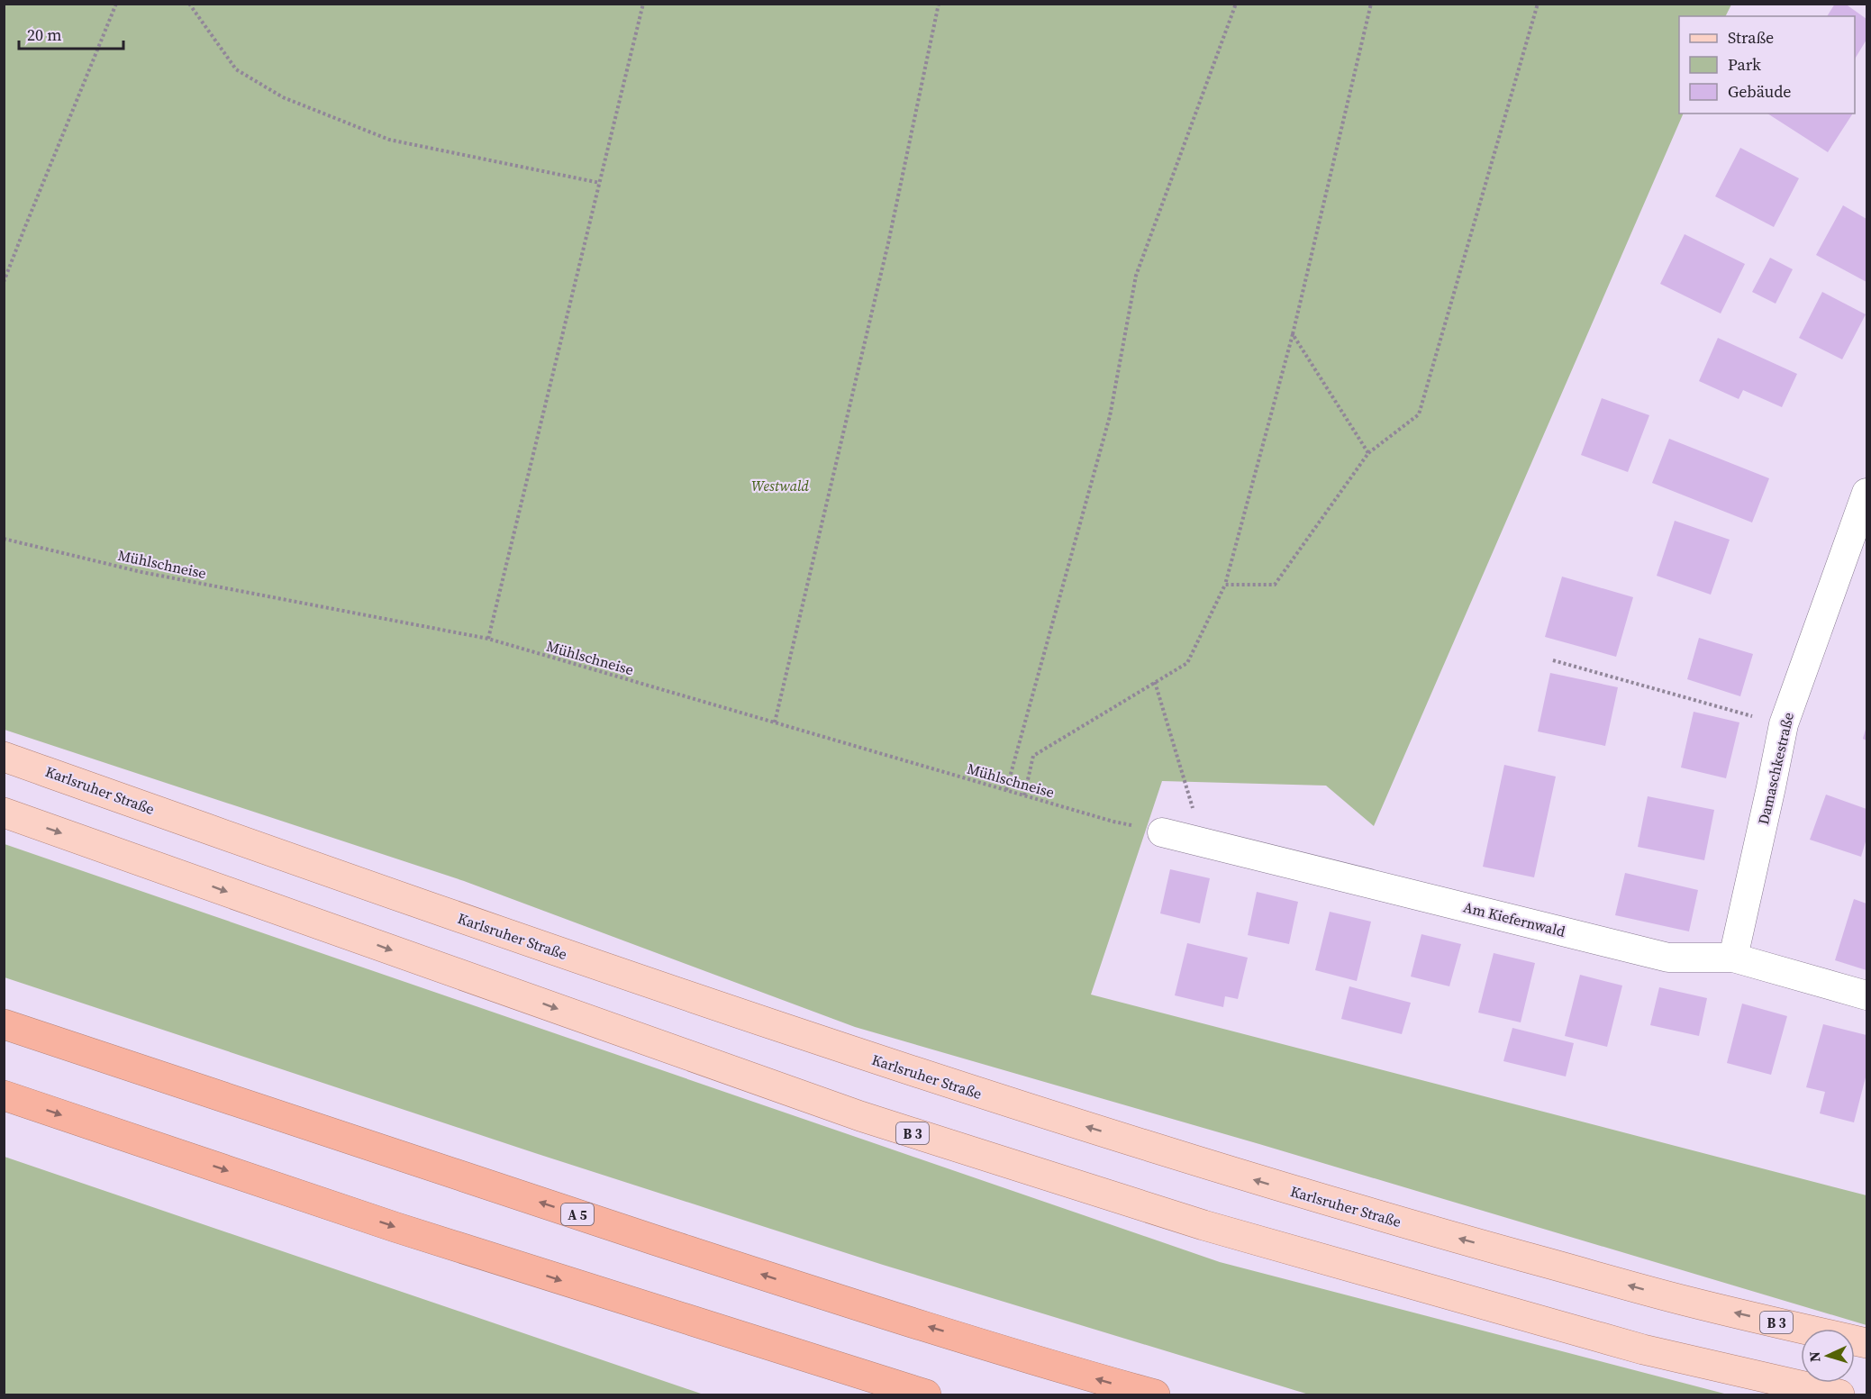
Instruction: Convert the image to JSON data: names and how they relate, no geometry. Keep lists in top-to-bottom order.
{
  "streets": {
    "highway": ["A 5"],
    "main road": ["Karlsruher Straße", "B 3"],
    "street": ["Damaschkestraße", "Am Kiefernwald"],
    "path": ["Mühlschneise"]
  },
  "crossings": [
    ["Mühlschneise", "Am Kiefernwald"],
    ["Damaschkestraße", "Am Kiefernwald"]
  ],
  "parks": ["Westwald"],
  "legend": ["Straße", "Park", "Gebäude"],
  "scale_bar": "20 m",
  "north": "left"
}
